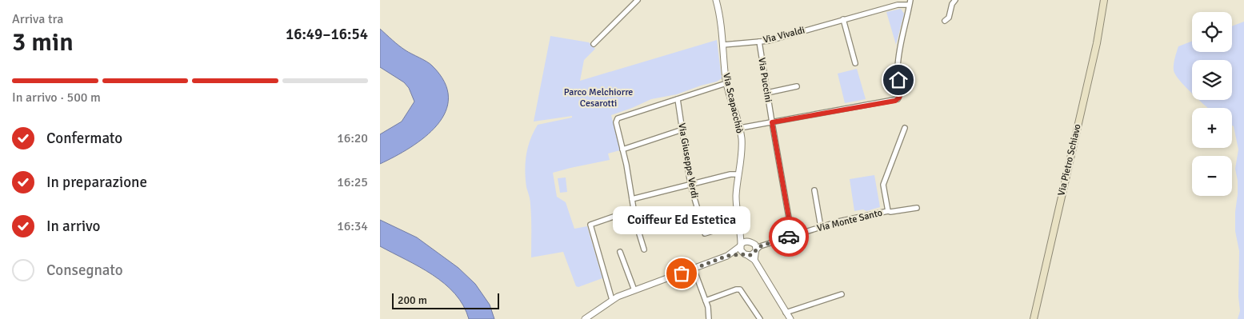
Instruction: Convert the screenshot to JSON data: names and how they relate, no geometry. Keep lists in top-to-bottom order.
{
  "streets": {
    "main road": ["Via Pietro Schiavo"],
    "street": [
      "Via Vivaldi",
      "Via Puccini",
      "Via Scapacchiò",
      "Via Giuseppe Verdi",
      "Via Monte Santo"
    ]
  },
  "crossings": [
    ["Via Vivaldi", "Via Puccini"],
    ["Via Vivaldi", "Via Scapacchiò"],
    ["Via Puccini", "Via Monte Santo"],
    ["Via Scapacchiò", "Via Giuseppe Verdi"],
    ["Via Scapacchiò", "Via Monte Santo"]
  ],
  "parks": ["Parco Melchiorre Cesarotti"],
  "places": ["Coiffeur Ed Estetica"],
  "scale_bar": "200 m",
  "page": {
    "heading": ["3 min", "Arriva tra", "16:49–16:54"],
    "map_buttons": ["+", "−"],
    "bar": "In arrivo · 500 m",
    "list": [
      ["Confermato", "16:20"],
      ["In preparazione", "16:25"],
      ["In arrivo", "16:34"],
      "Consegnato"
    ],
    "bubble": "Coiffeur Ed Estetica",
    "scale": "200 m"
  }
}
